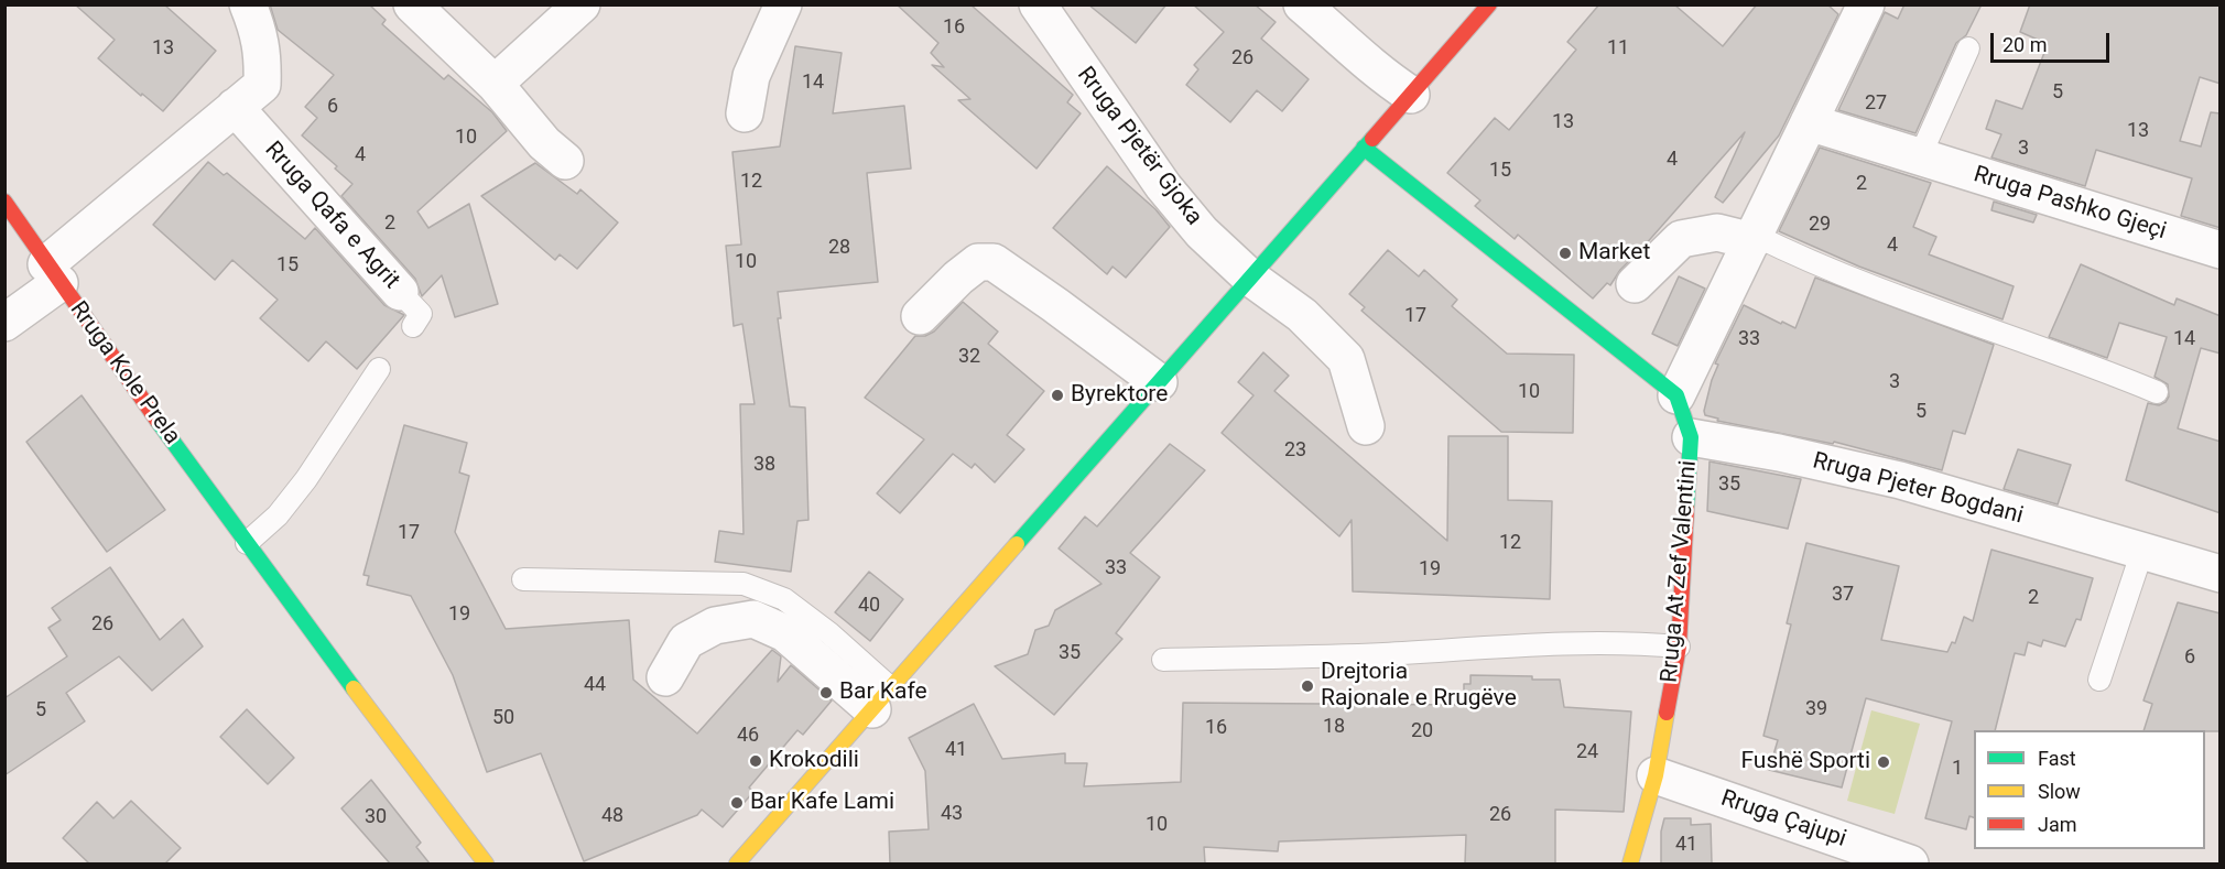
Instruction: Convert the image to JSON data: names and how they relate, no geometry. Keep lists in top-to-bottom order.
{
  "streets": {
    "street": [
      "Rruga Pjetër Gjoka",
      "Rruga Pashko Gjeçi",
      "Rruga Qafa e Agrit",
      "Rruga Kole Prela",
      "Rruga Pjeter Bogdani",
      "Rruga At Zef Valentini",
      "Rruga Çajupi"
    ]
  },
  "crossings": [
    ["Rruga Pjeter Bogdani", "Rruga At Zef Valentini"],
    ["Rruga At Zef Valentini", "Rruga Çajupi"]
  ],
  "places": [
    "Market",
    "Byrektore",
    "Drejtoria Rajonale e Rrugëve",
    "Bar Kafe",
    "Krokodili",
    "Fushë Sporti",
    "Bar Kafe Lami"
  ],
  "house_numbers": [
    "16",
    "13",
    "11",
    "26",
    "14",
    "5",
    "27",
    "6",
    "13",
    "13",
    "10",
    "3",
    "4",
    "4",
    "15",
    "12",
    "2",
    "2",
    "29",
    "4",
    "28",
    "10",
    "15",
    "17",
    "33",
    "14",
    "32",
    "3",
    "10",
    "5",
    "23",
    "38",
    "35",
    "17",
    "12",
    "33",
    "19",
    "37",
    "2",
    "40",
    "19",
    "26",
    "35",
    "6",
    "44",
    "39",
    "5",
    "50",
    "18",
    "16",
    "20",
    "46",
    "41",
    "24",
    "1",
    "43",
    "26",
    "48",
    "30",
    "10",
    "41"
  ],
  "legend": ["Fast", "Slow", "Jam"],
  "scale_bar": "20 m"
}
